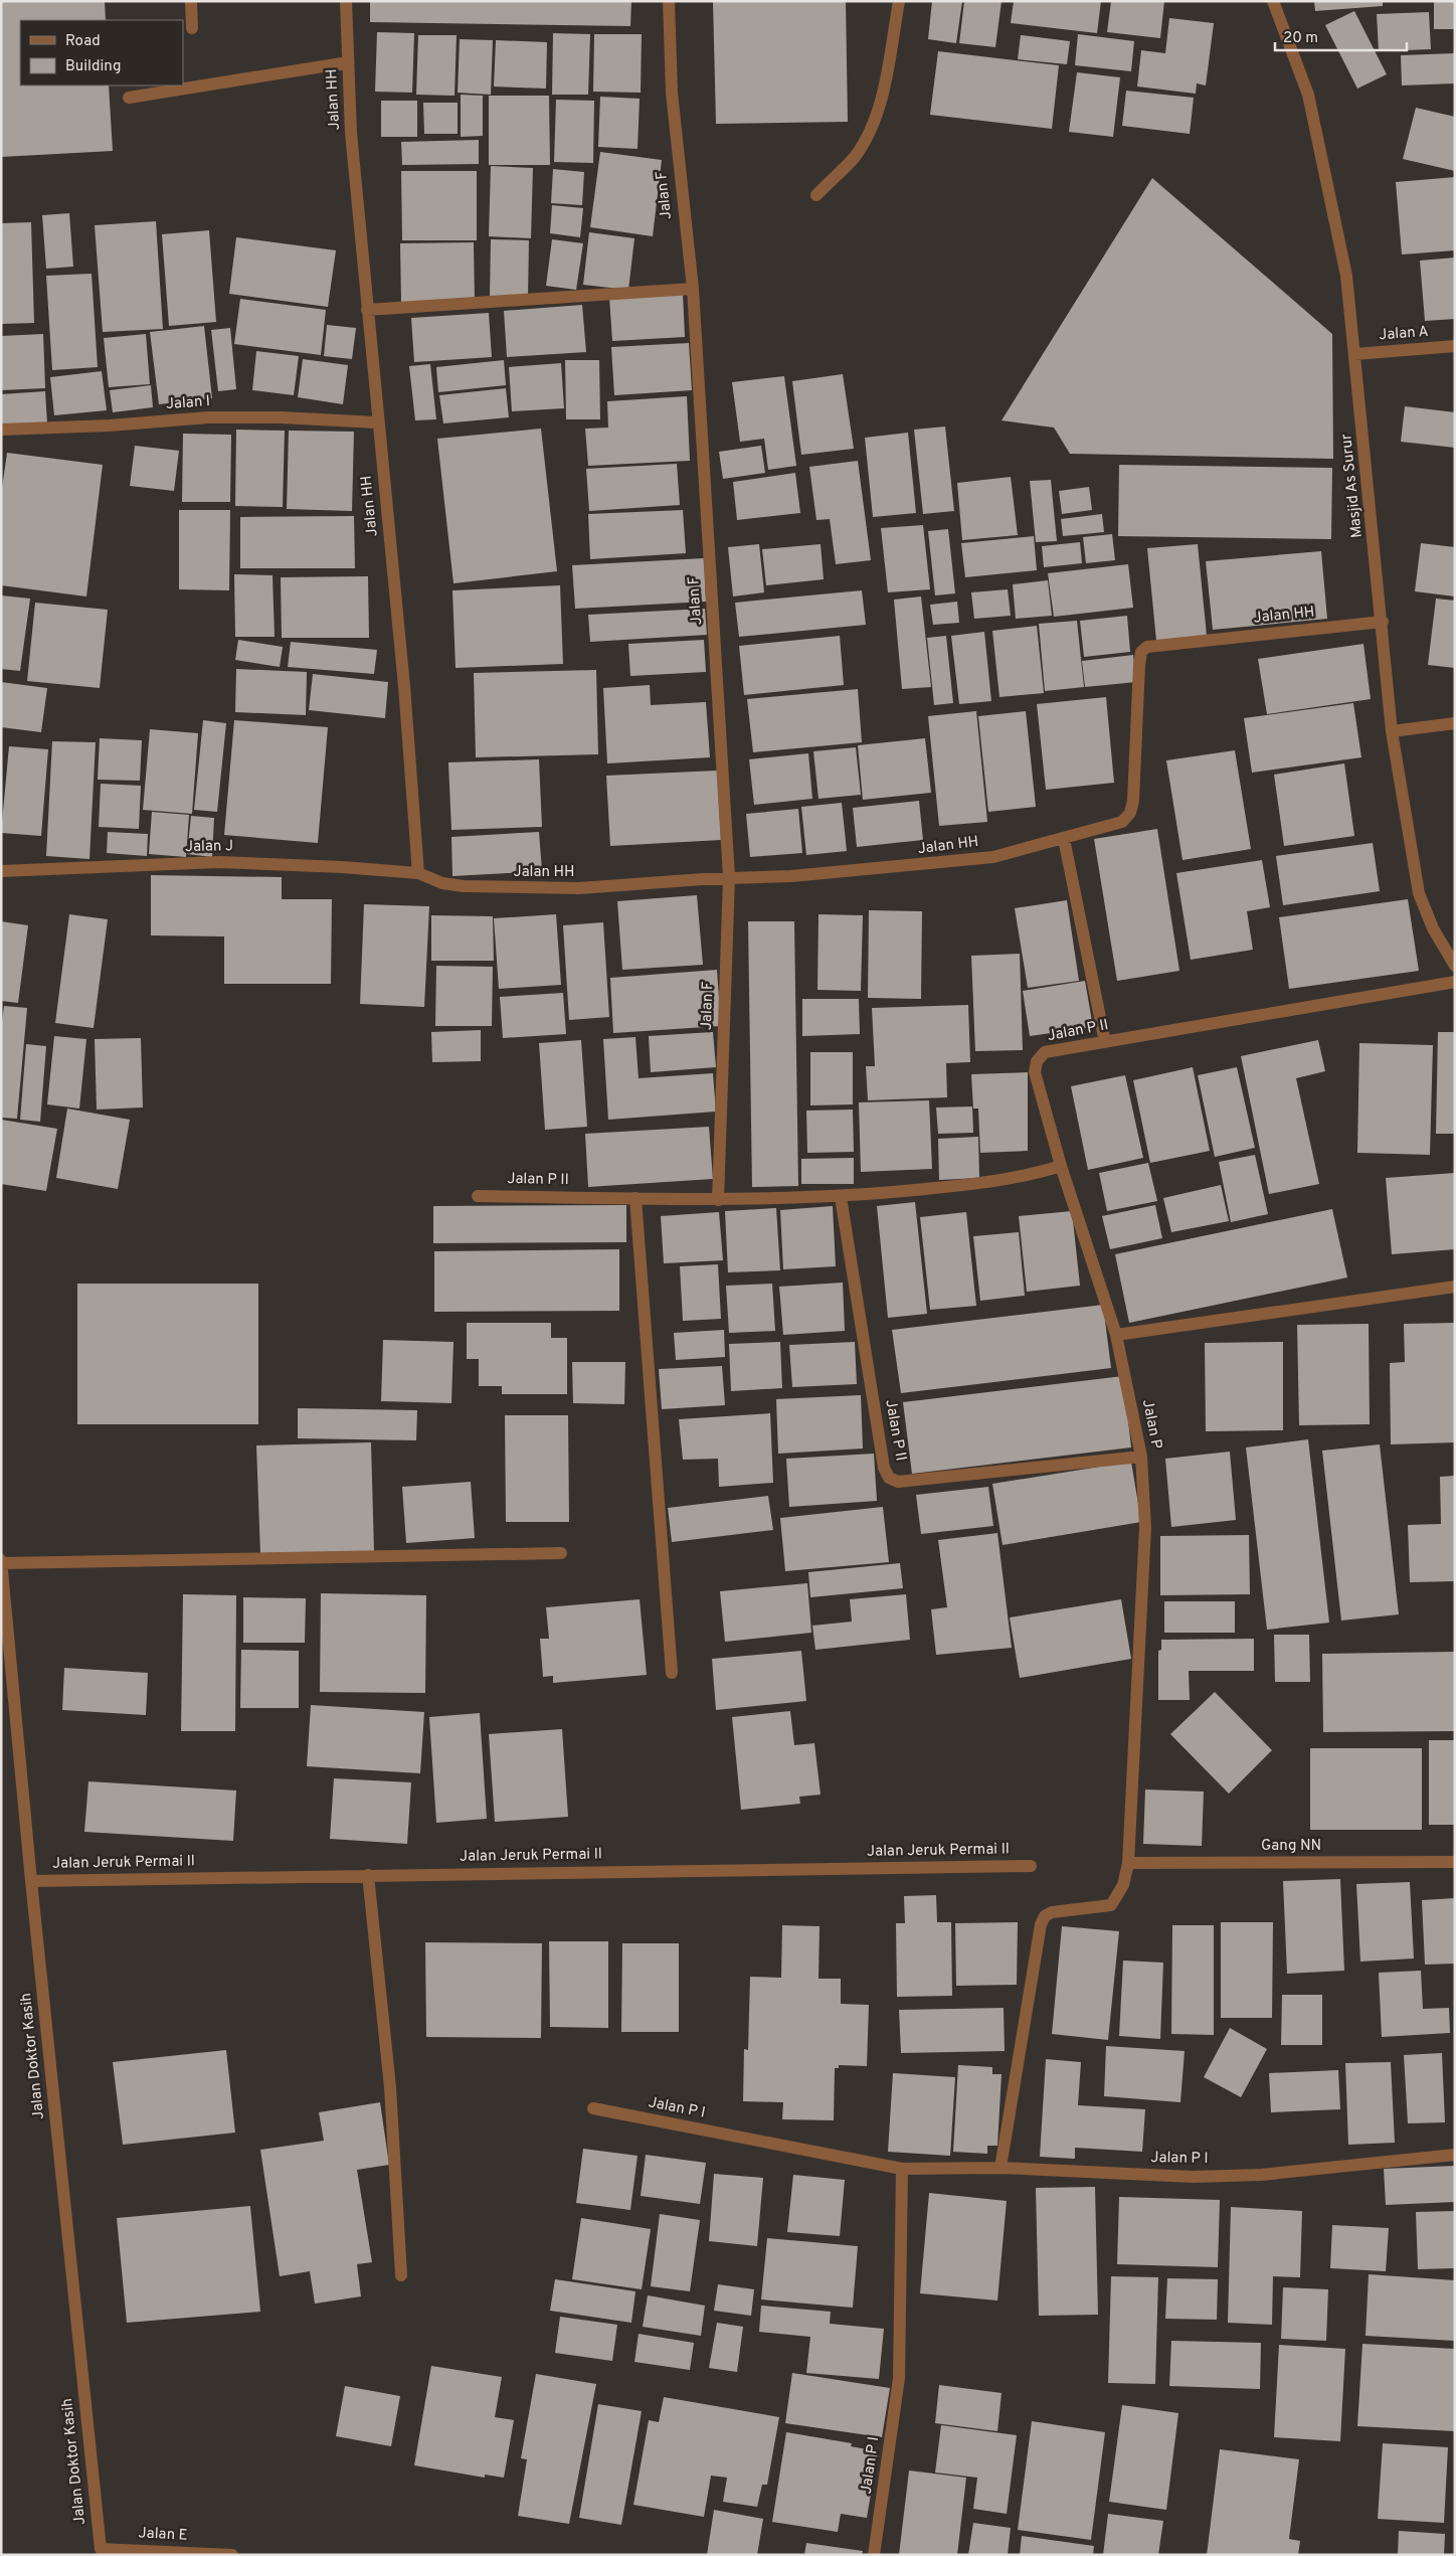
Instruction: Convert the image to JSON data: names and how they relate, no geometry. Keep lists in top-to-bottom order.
{
  "streets": {
    "street": [
      "Jalan HH",
      "Jalan F",
      "Jalan A",
      "Jalan I",
      "Masjid As Surur",
      "Jalan J",
      "Jalan P II",
      "Jalan P",
      "Gang NN",
      "Jalan Jeruk Permai II",
      "Jalan Doktor Kasih",
      "Jalan P I",
      "Jalan E"
    ]
  },
  "crossings": [
    ["Jalan HH", "Jalan F"],
    ["Jalan HH", "Jalan I"],
    ["Jalan HH", "Masjid As Surur"],
    ["Jalan HH", "Jalan J"],
    ["Jalan F", "Jalan P II"],
    ["Jalan A", "Masjid As Surur"],
    ["Jalan P II", "Jalan P"],
    ["Jalan P", "Gang NN"],
    ["Jalan P", "Jalan P I"],
    ["Jalan Jeruk Permai II", "Jalan Doktor Kasih"],
    ["Jalan Doktor Kasih", "Jalan E"]
  ],
  "legend": ["Road", "Building"],
  "scale_bar": "20 m"
}
